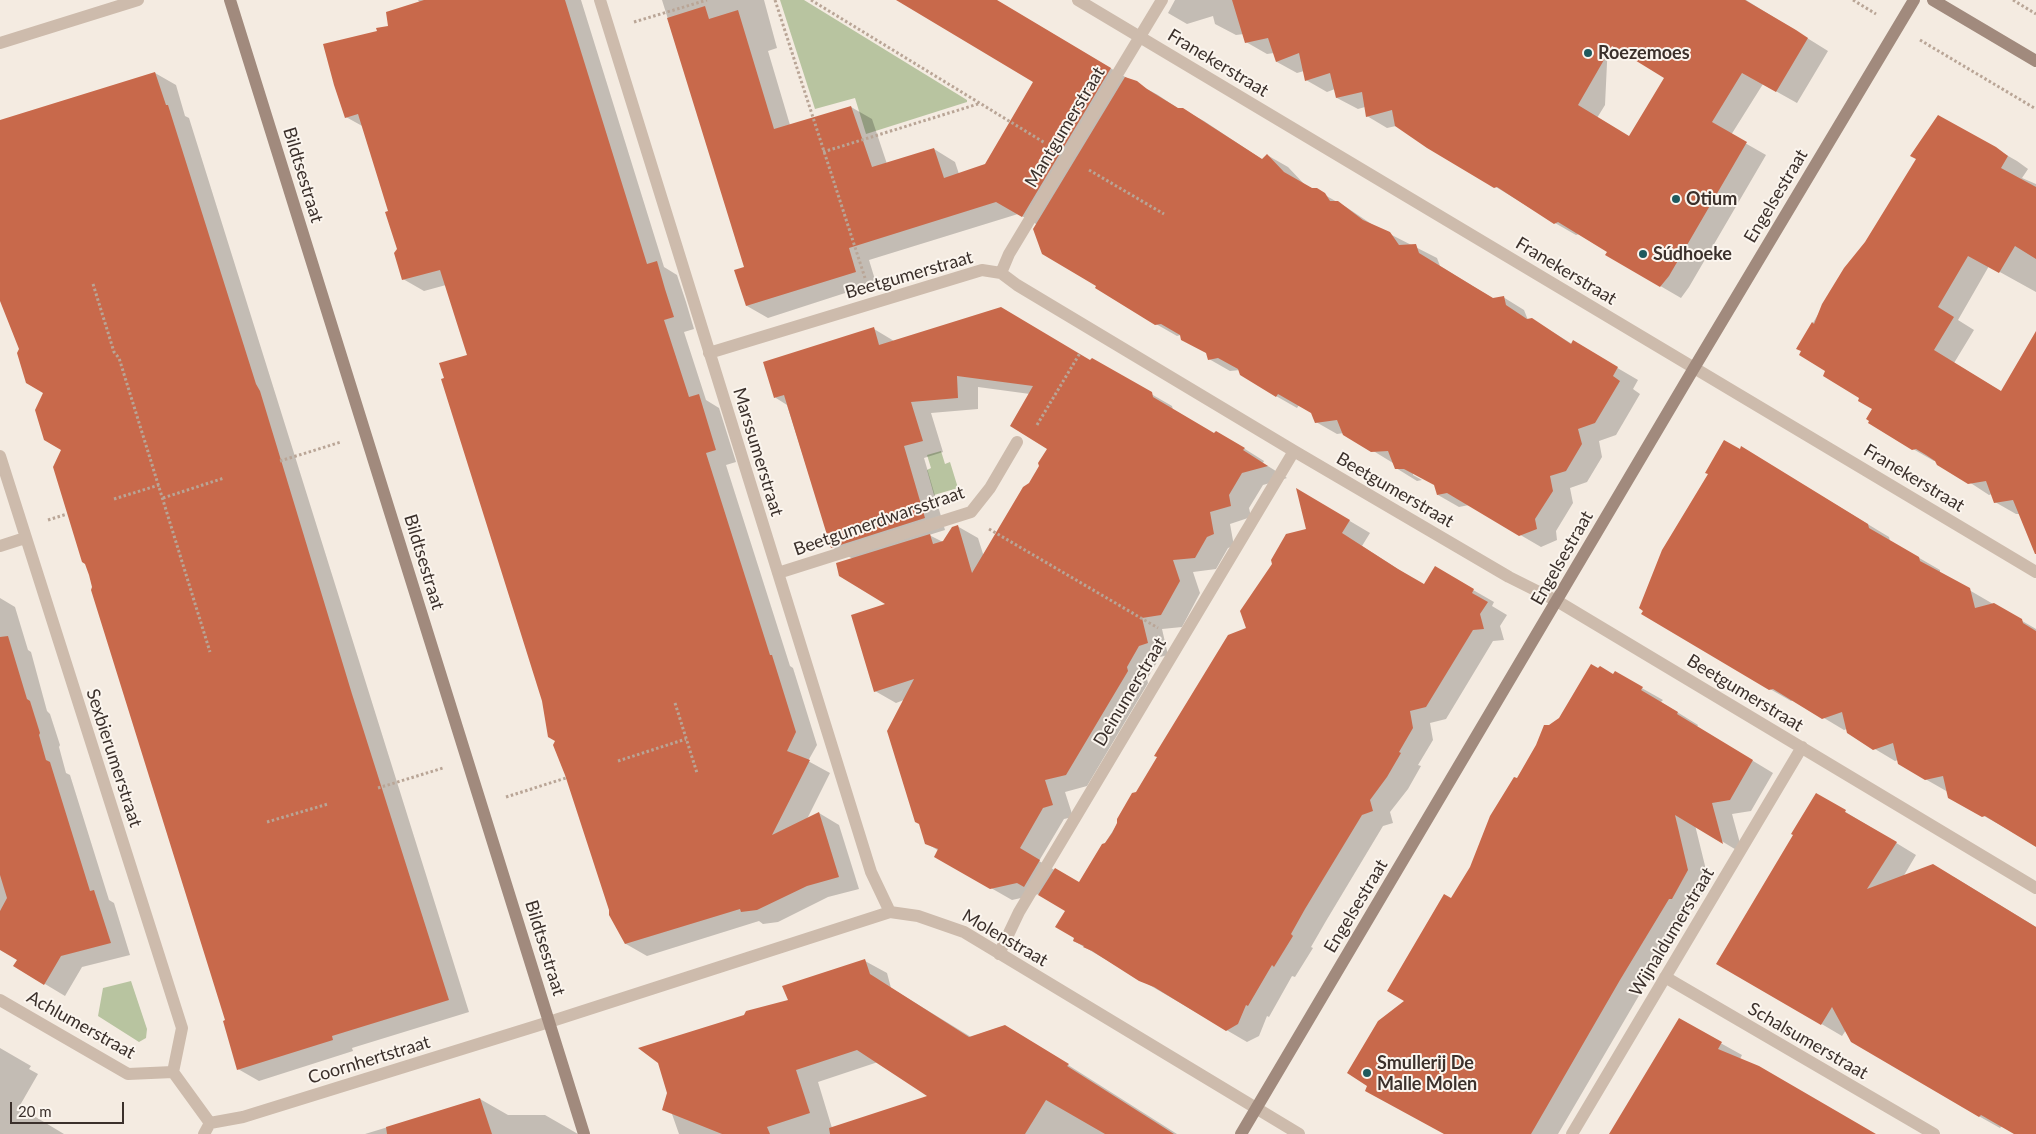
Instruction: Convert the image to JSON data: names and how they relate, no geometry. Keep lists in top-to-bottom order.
{
  "streets": {
    "street": [
      "Franekerstraat",
      "Mantgumerstraat",
      "Bildtsestraat",
      "Engelsestraat",
      "Beetgumerstraat",
      "Marssumerstraat",
      "Beetgumerdwarsstraat",
      "Deinumerstraat",
      "Sexbierumerstraat",
      "Wijnaldumerstraat",
      "Molenstraat",
      "Achlumerstraat",
      "Schalsumerstraat",
      "Coornhertstraat"
    ]
  },
  "crossings": [
    ["Franekerstraat", "Mantgumerstraat"],
    ["Franekerstraat", "Engelsestraat"],
    ["Mantgumerstraat", "Beetgumerstraat"],
    ["Bildtsestraat", "Molenstraat"],
    ["Bildtsestraat", "Coornhertstraat"],
    ["Engelsestraat", "Beetgumerstraat"],
    ["Engelsestraat", "Molenstraat"],
    ["Beetgumerstraat", "Marssumerstraat"],
    ["Beetgumerstraat", "Deinumerstraat"],
    ["Beetgumerstraat", "Wijnaldumerstraat"],
    ["Marssumerstraat", "Beetgumerdwarsstraat"],
    ["Marssumerstraat", "Molenstraat"],
    ["Deinumerstraat", "Molenstraat"],
    ["Sexbierumerstraat", "Achlumerstraat"],
    ["Wijnaldumerstraat", "Schalsumerstraat"],
    ["Molenstraat", "Coornhertstraat"]
  ],
  "places": [
    "Roezemoes",
    "Otium",
    "Súdhoeke",
    "Smullerij De Malle Molen"
  ],
  "scale_bar": "20 m"
}
